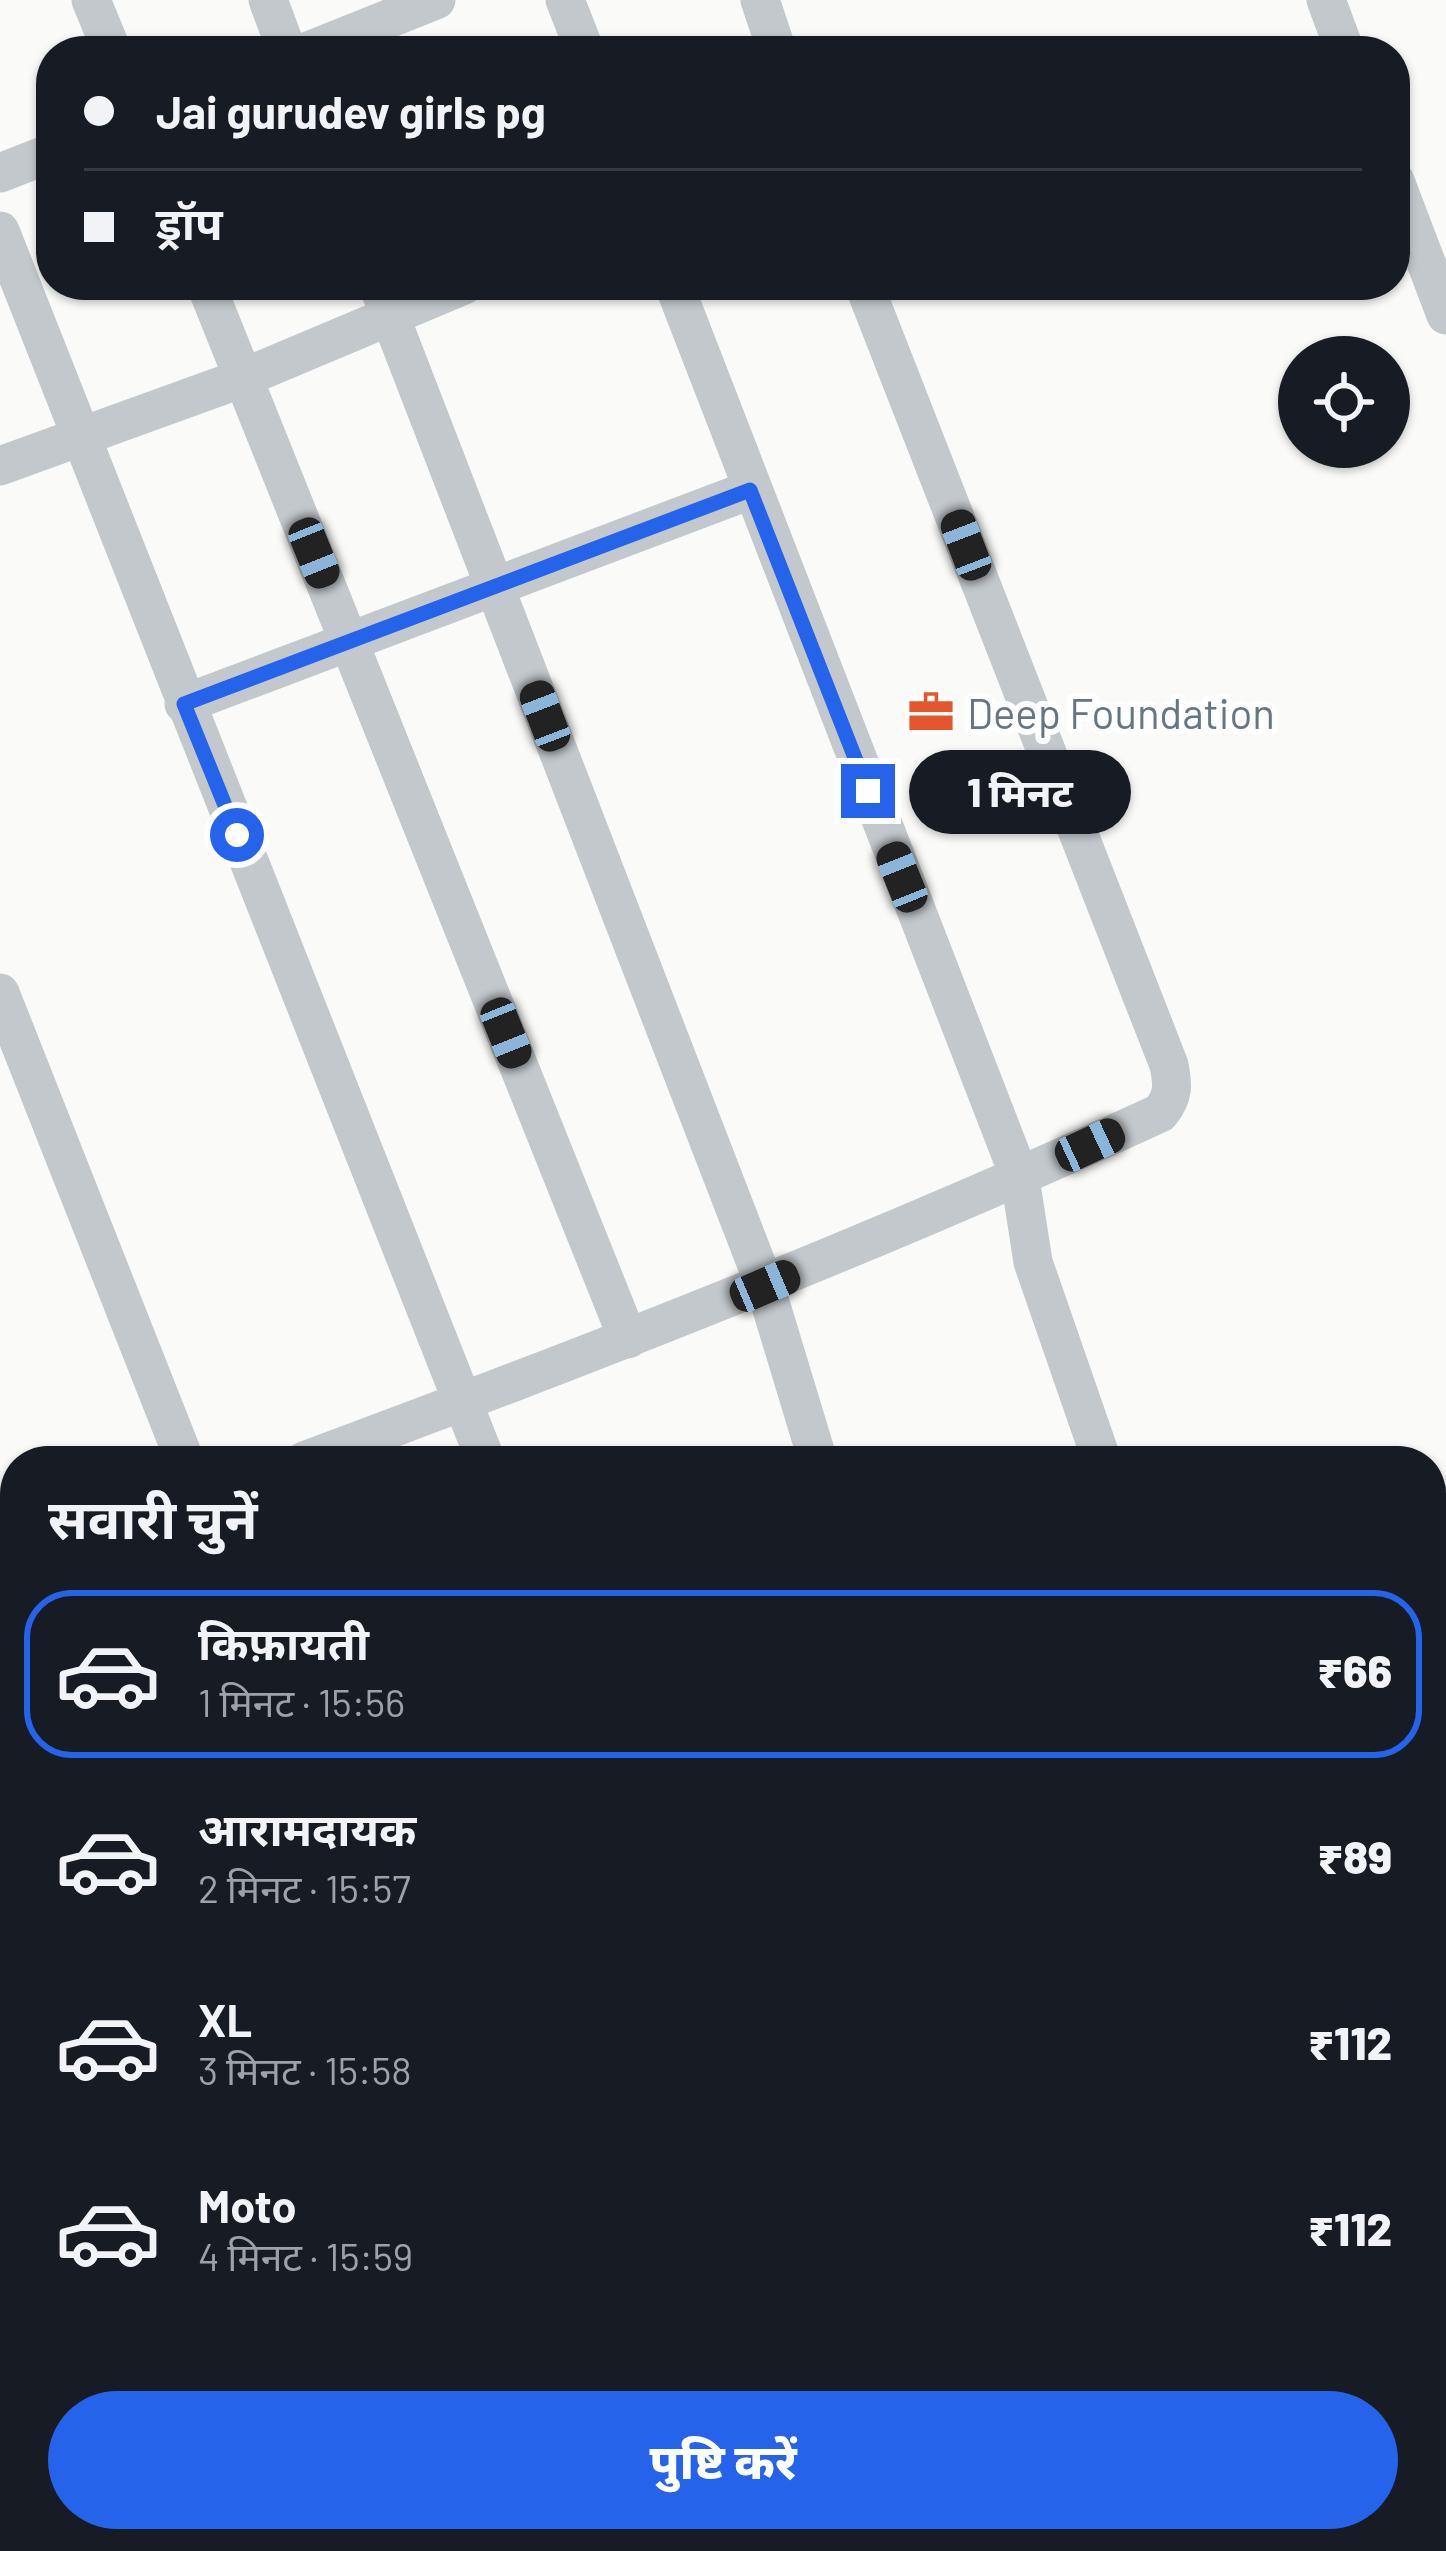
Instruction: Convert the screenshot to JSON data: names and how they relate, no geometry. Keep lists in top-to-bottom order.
{
  "places": {
    "office": ["Deep Foundation"]
  },
  "page": {
    "banner": ["Jai gurudev girls pg", "ड्रॉप"],
    "bubble": "1 मिनट",
    "heading": "सवारी चुनें",
    "list": [
      {
        "name": "किफ़ायती",
        "note": "1 मिनट · 15:56",
        "value": "₹66"
      },
      {
        "name": "आरामदायक",
        "note": "2 मिनट · 15:57",
        "value": "₹89"
      },
      {
        "name": "XL",
        "note": "3 मिनट · 15:58",
        "value": "₹112"
      },
      {
        "name": "Moto",
        "note": "4 मिनट · 15:59",
        "value": "₹112"
      }
    ],
    "buttons": "पुष्टि करें"
  }
}
